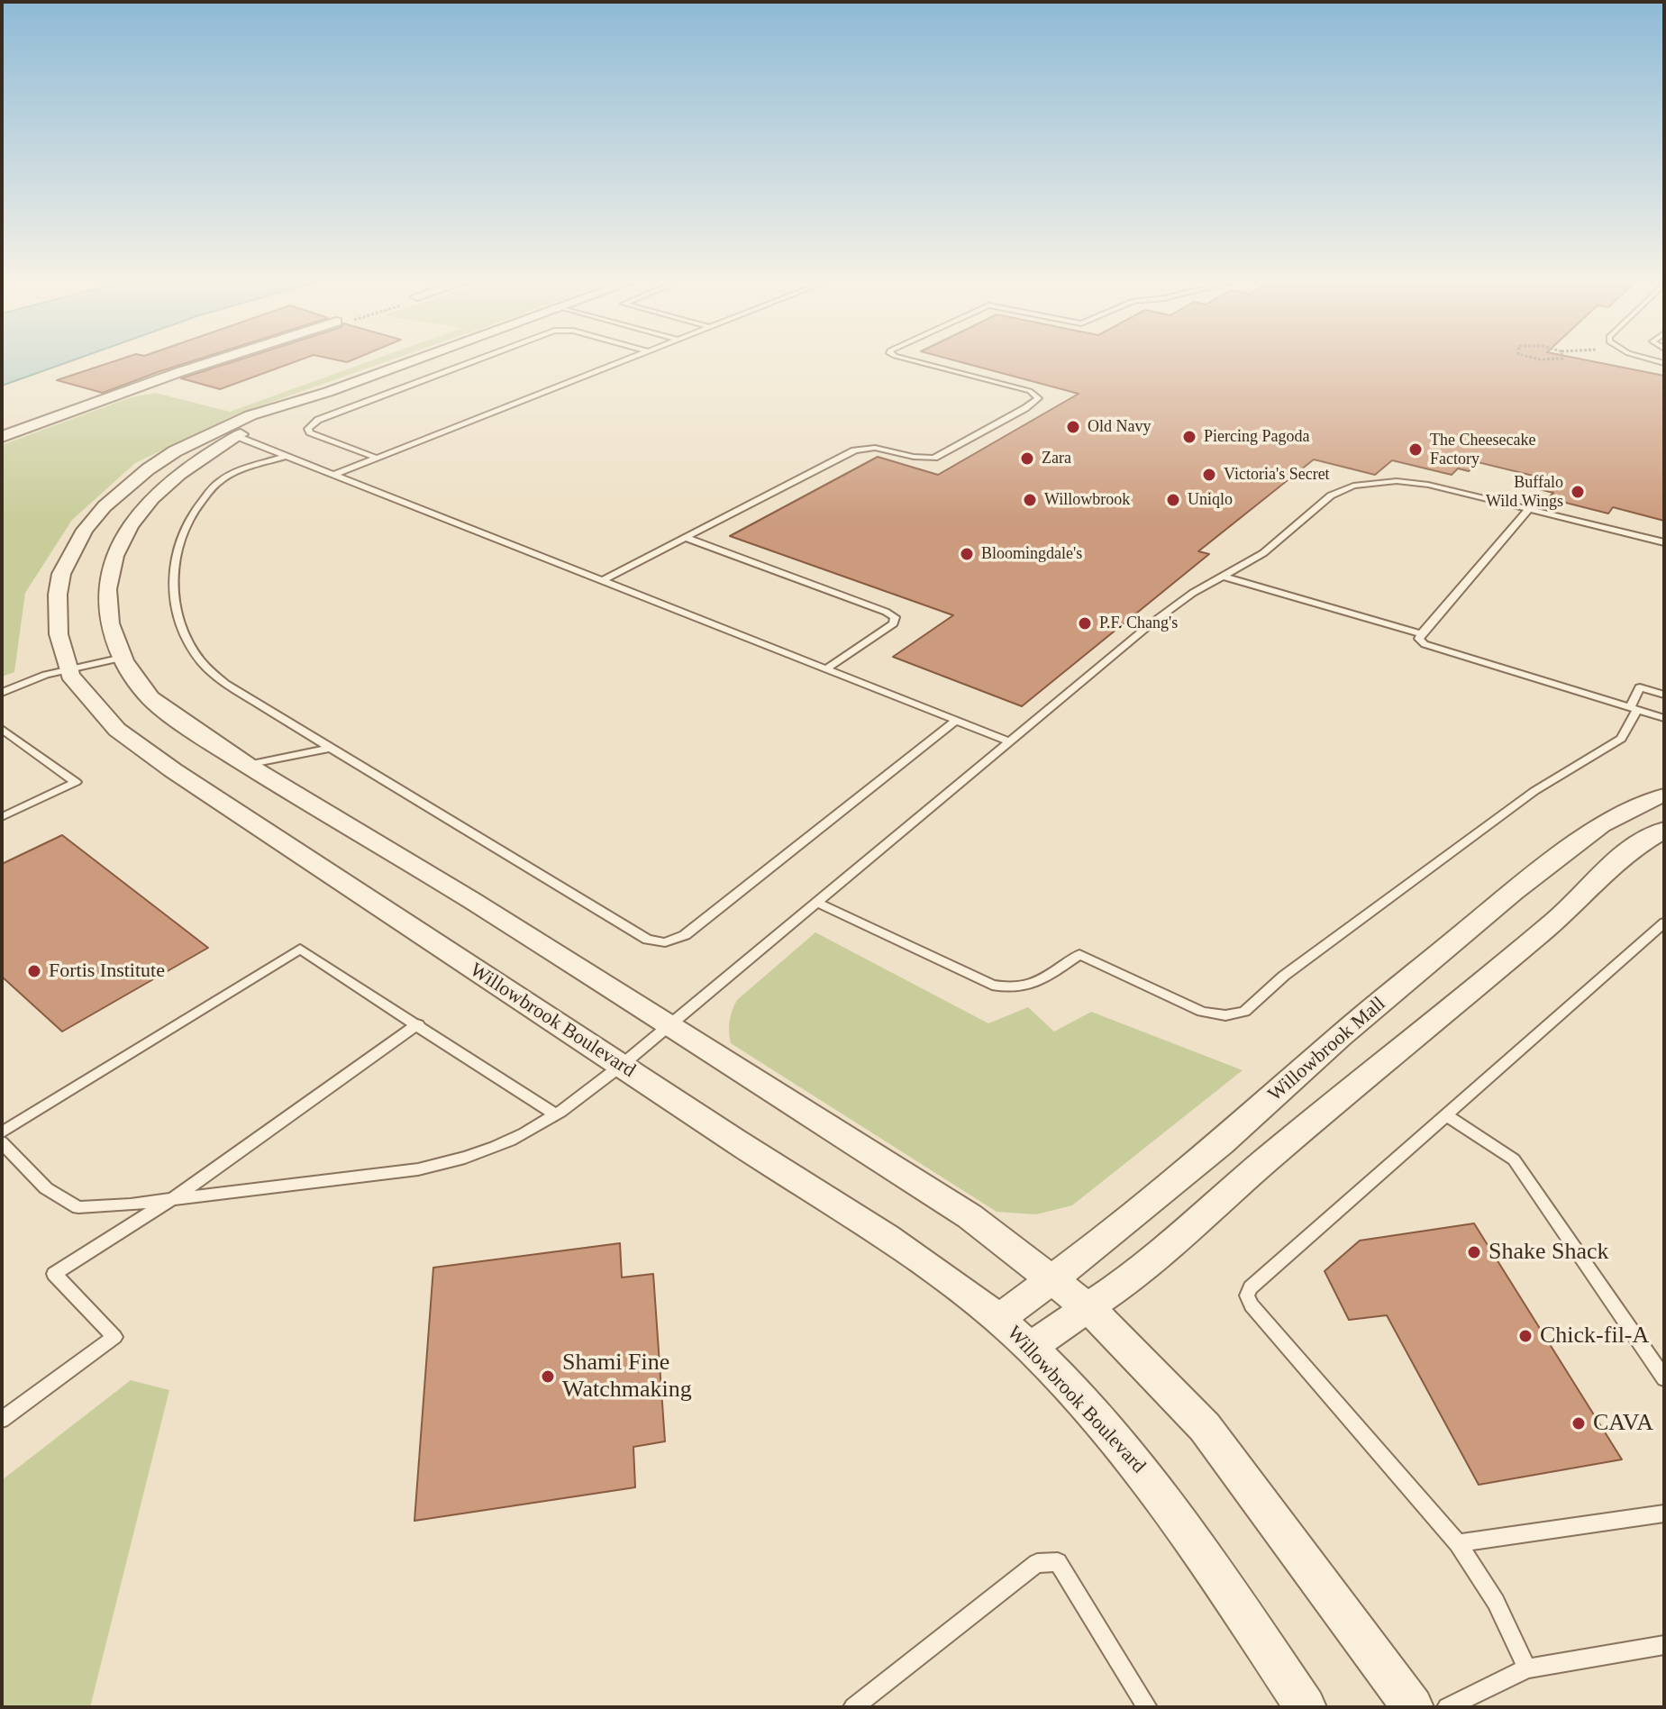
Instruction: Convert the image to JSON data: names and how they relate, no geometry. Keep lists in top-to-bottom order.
{
  "streets": {
    "street": ["Willowbrook Boulevard", "Willowbrook Mall"]
  },
  "crossings": [
    ["Willowbrook Boulevard", "Willowbrook Mall"]
  ],
  "places": [
    "Old Navy",
    "Piercing Pagoda",
    "The Cheesecake Factory",
    "Zara",
    "Victoria's Secret",
    "Buffalo Wild Wings",
    "Willowbrook",
    "Uniqlo",
    "Bloomingdale's",
    "P.F. Chang's",
    "Fortis Institute",
    "Shake Shack",
    "Chick-fil-A",
    "Shami Fine Watchmaking",
    "CAVA"
  ]
}
